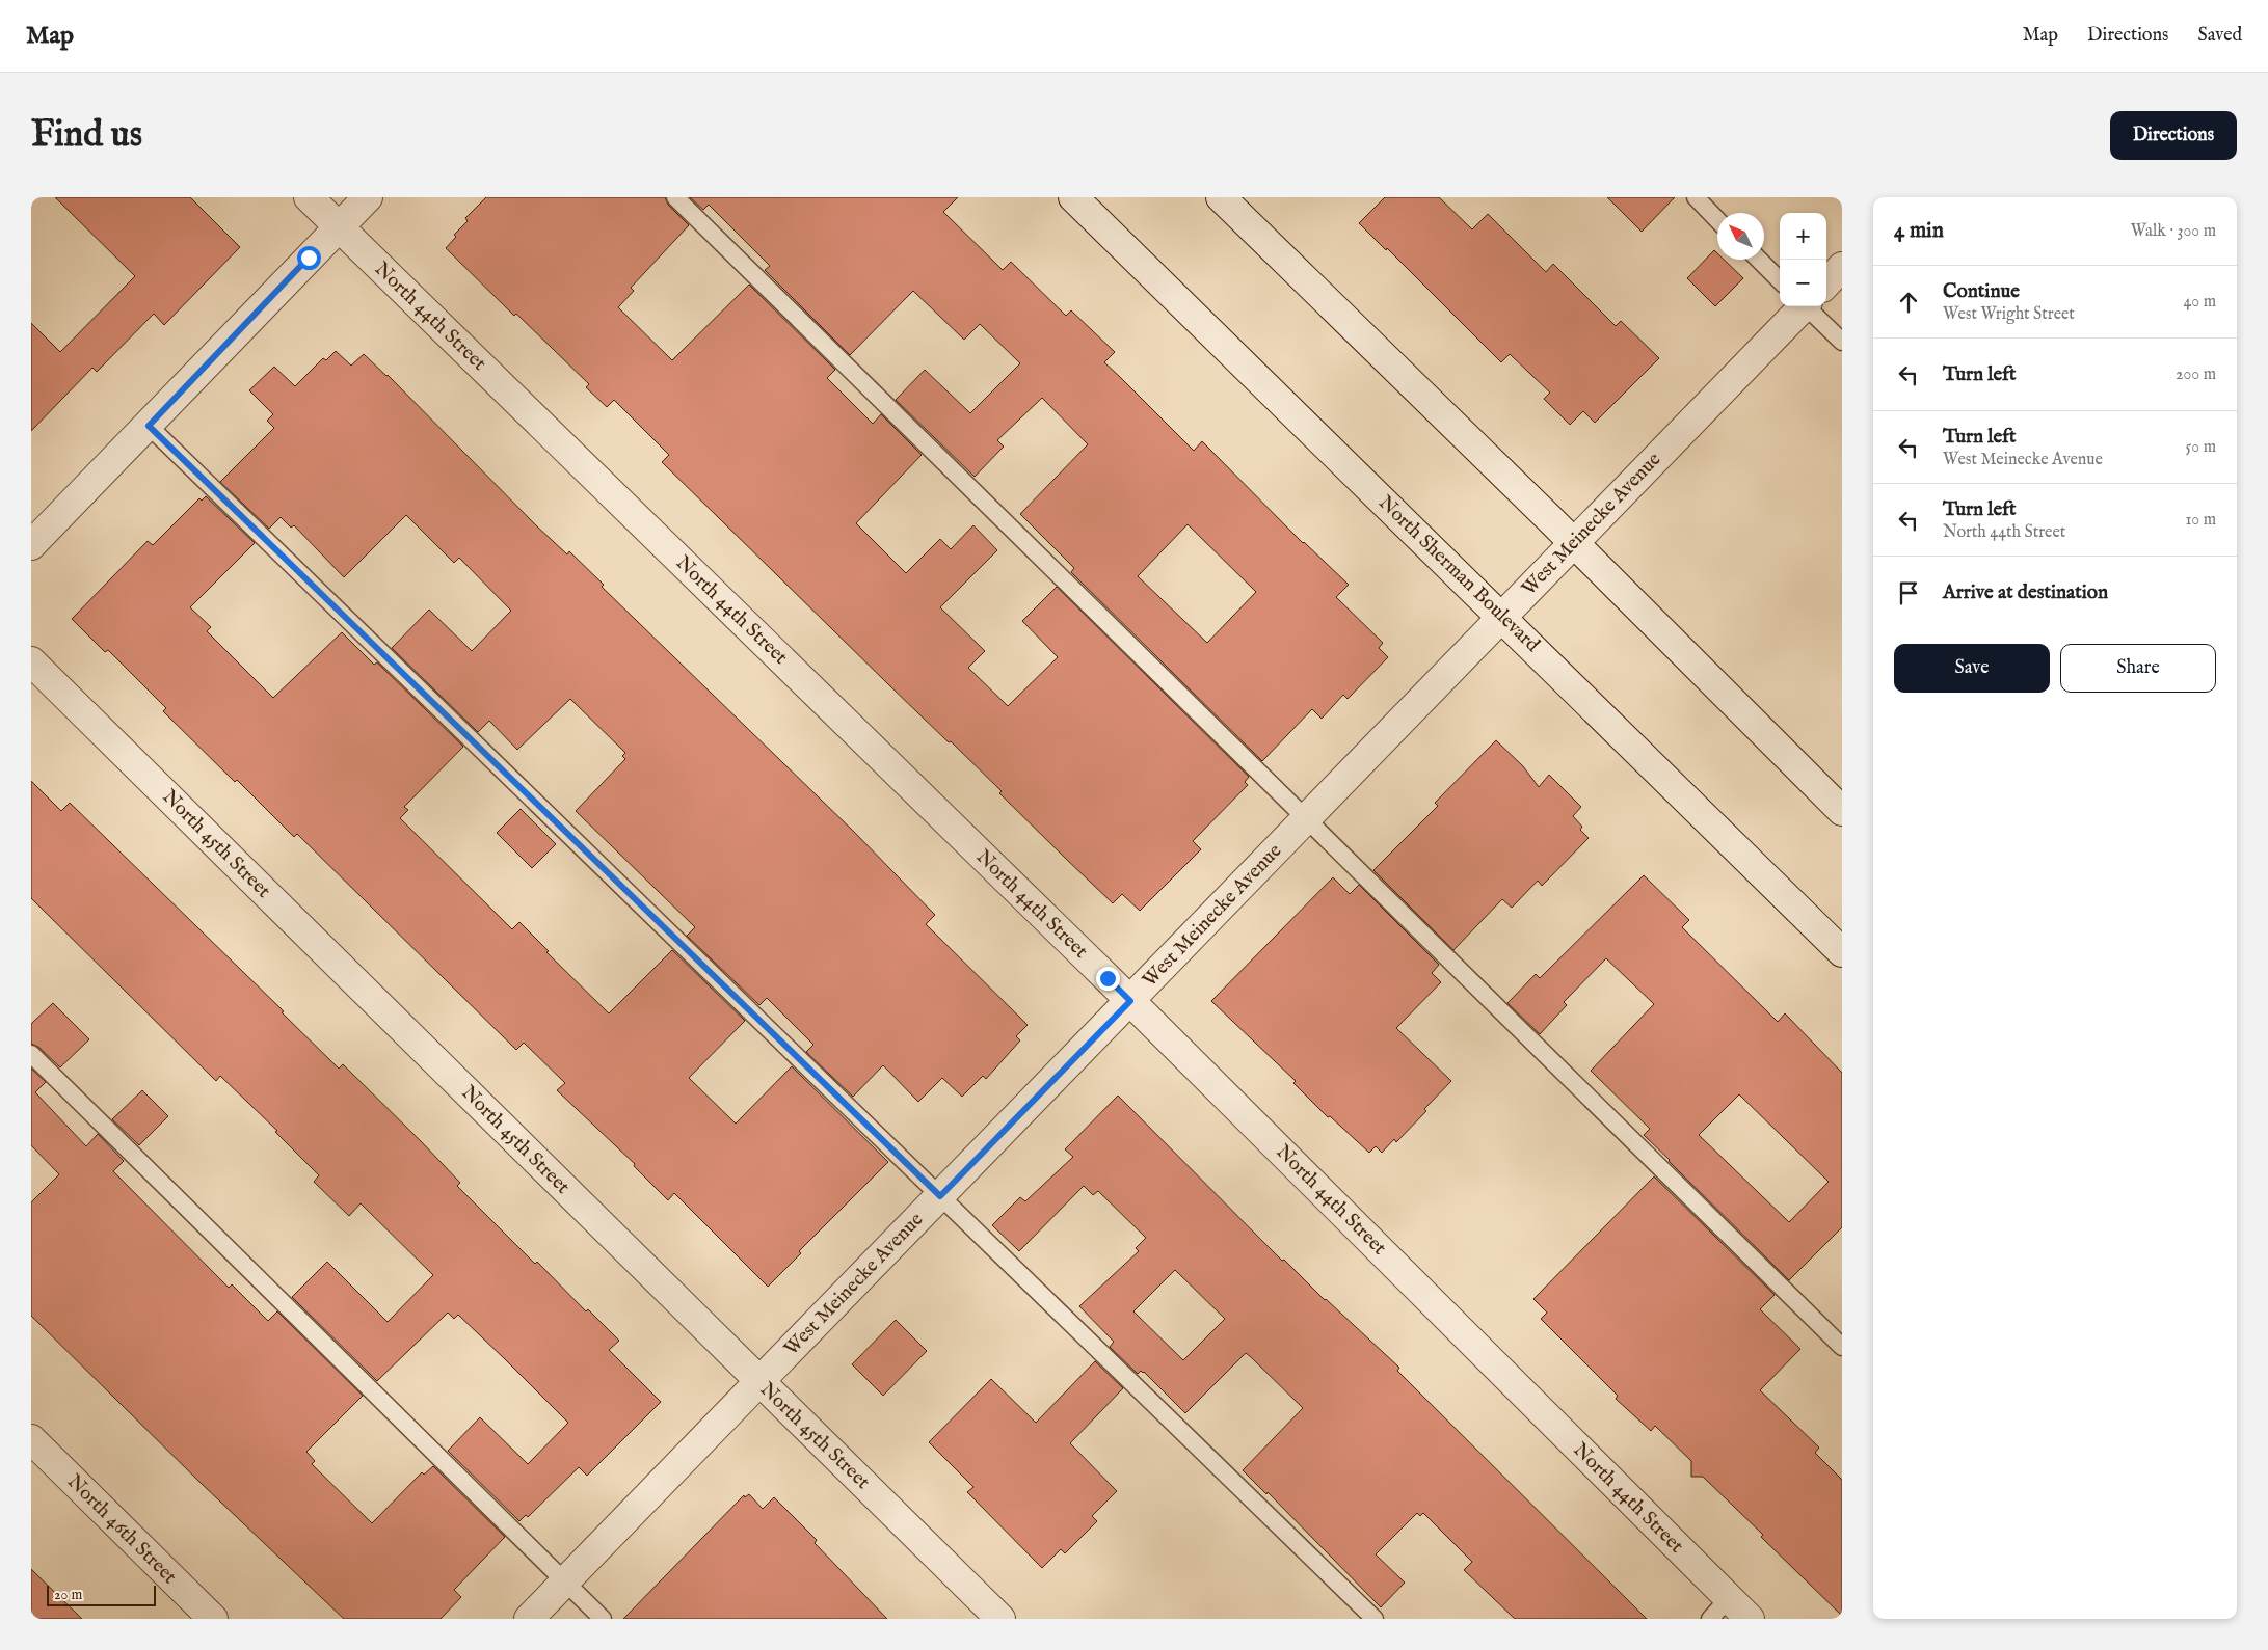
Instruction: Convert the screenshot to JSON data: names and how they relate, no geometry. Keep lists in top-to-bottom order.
{
  "streets": {
    "street": [
      "North 44th Street",
      "West Meinecke Avenue",
      "North Sherman Boulevard",
      "North 45th Street",
      "North 46th Street"
    ]
  },
  "crossings": [
    ["North 44th Street", "West Meinecke Avenue"],
    ["West Meinecke Avenue", "North Sherman Boulevard"],
    ["West Meinecke Avenue", "North 45th Street"]
  ],
  "scale_bar": "20 m",
  "north": "top left",
  "page": {
    "header": "Map",
    "nav": ["Map", "Directions", "Saved"],
    "buttons": [
      "Directions",
      ["Save", "Share"]
    ],
    "title": "Find us",
    "heading": ["4 min", "Walk · 300 m"],
    "map_buttons": ["+", "−"],
    "list": [
      ["Continue", "West Wright Street", "40 m"],
      ["Turn left", "200 m"],
      ["Turn left", "West Meinecke Avenue", "50 m"],
      ["Turn left", "North 44th Street", "10 m"],
      "Arrive at destination"
    ],
    "scale": "20 m"
  }
}
